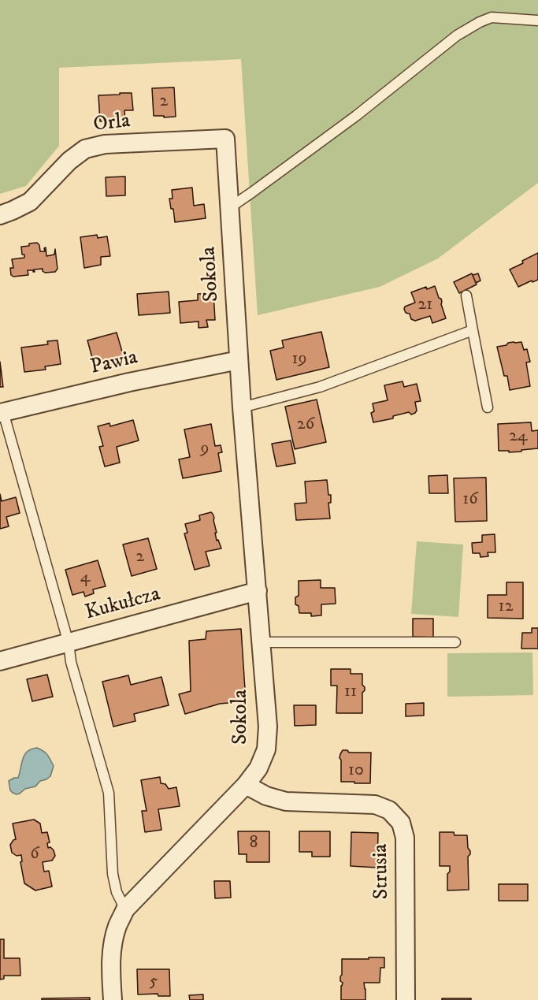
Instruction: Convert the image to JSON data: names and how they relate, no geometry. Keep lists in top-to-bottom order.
{
  "streets": {
    "street": [
      "Orla",
      "Sokola",
      "Pawia",
      "Kukułcza",
      "Strusia"
    ]
  },
  "crossings": [
    ["Orla", "Sokola"],
    ["Sokola", "Pawia"],
    ["Sokola", "Kukułcza"],
    ["Sokola", "Strusia"]
  ],
  "house_numbers": [
    "2",
    "21",
    "19",
    "26",
    "24",
    "9",
    "16",
    "2",
    "4",
    "12",
    "11",
    "10",
    "8",
    "6",
    "5"
  ]
}
